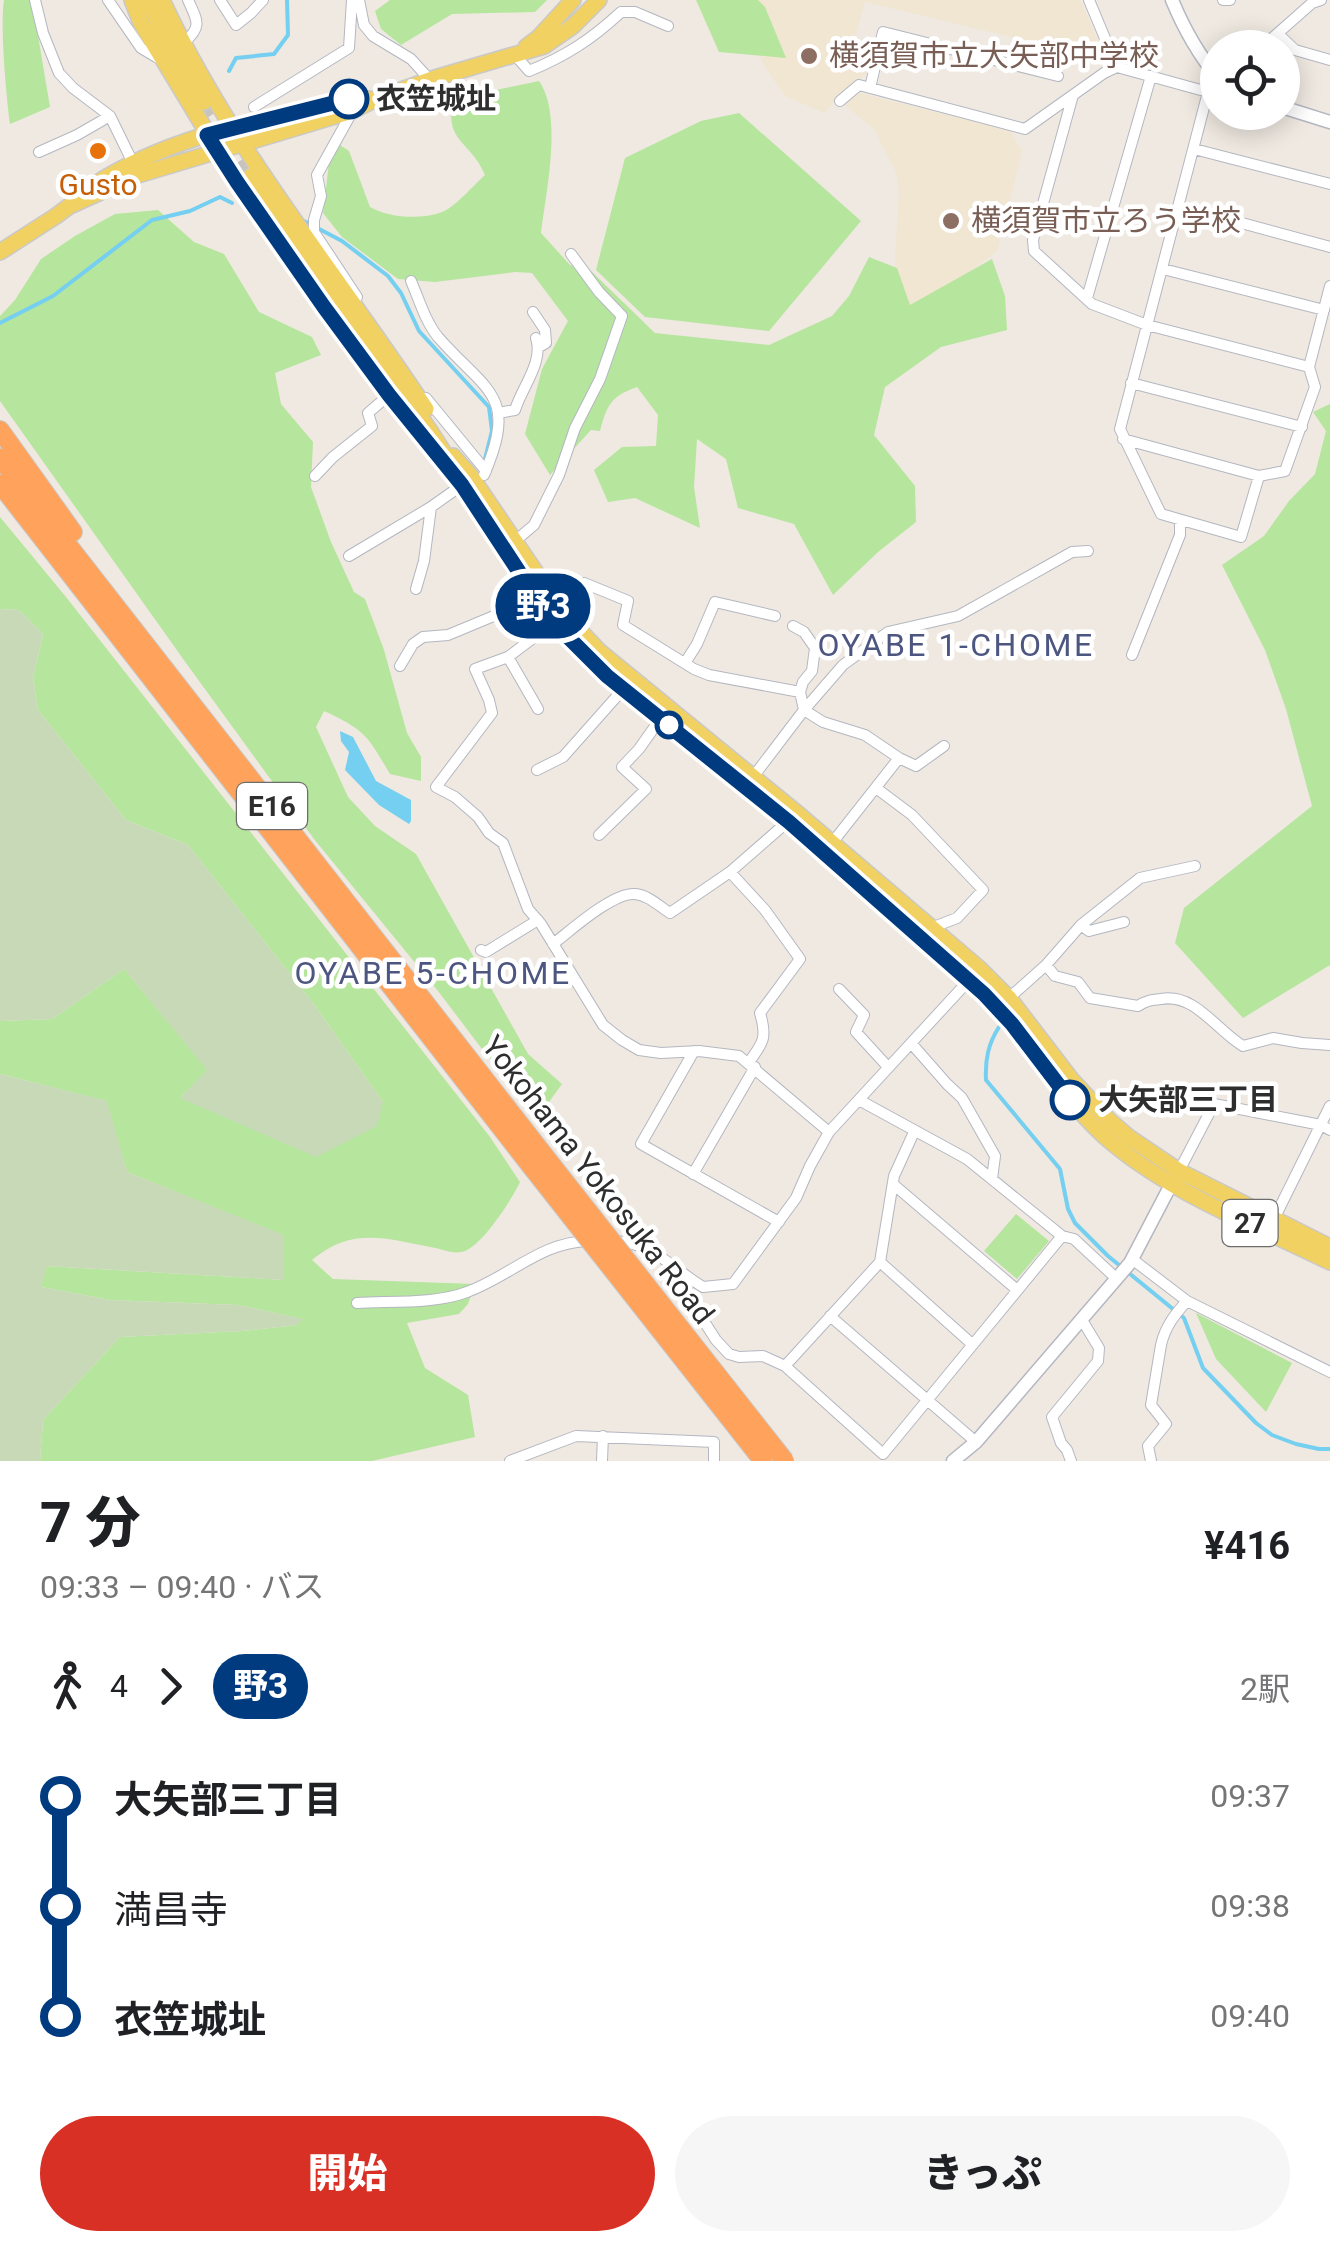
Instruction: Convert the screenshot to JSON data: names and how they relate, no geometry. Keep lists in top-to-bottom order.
{
  "streets": {
    "highway": ["E16", "Yokohama Yokosuka Road"],
    "main road": ["27"]
  },
  "districts": ["OYABE 1-CHOME", "OYABE 5-CHOME"],
  "places": [
    "横須賀市立大矢部中学校",
    "衣笠城址",
    "Gusto",
    "横須賀市立ろう学校",
    "大矢部三丁目"
  ],
  "lines": ["bus line 野3"],
  "page": {
    "on_map": "野3",
    "heading": ["7 分", "09:33 – 09:40 · バス", "¥416"],
    "legs": ["4", "野3", "2駅"],
    "list": [
      {
        "name": "大矢部三丁目",
        "value": "09:37"
      },
      {
        "name": "満昌寺",
        "value": "09:38"
      },
      {
        "name": "衣笠城址",
        "value": "09:40"
      }
    ],
    "buttons": ["開始", "きっぷ"]
  }
}
